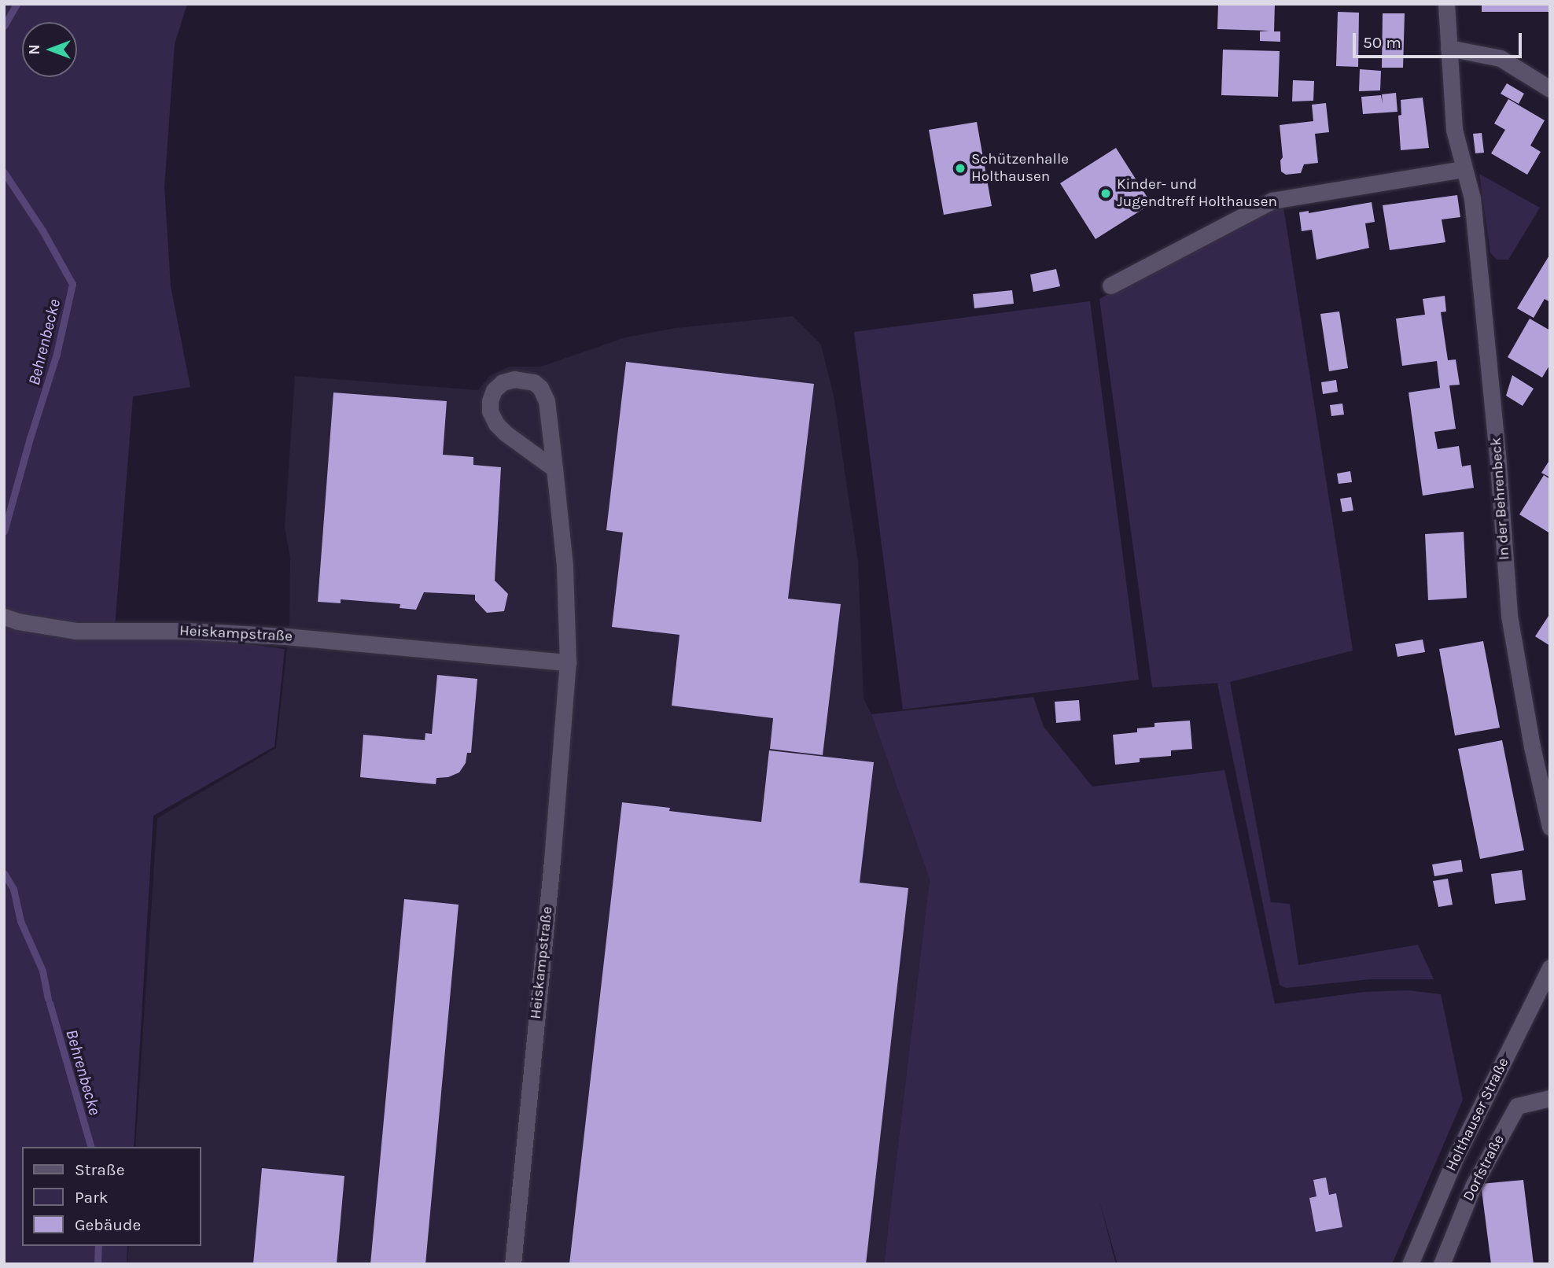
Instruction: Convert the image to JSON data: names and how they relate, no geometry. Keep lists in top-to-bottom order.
{
  "streets": {
    "street": [
      "In der Behrenbeck",
      "Heiskampstraße",
      "Holthauser Straße",
      "Dorfstraße"
    ]
  },
  "water": ["Behrenbecke"],
  "places": ["Schützenhalle Holthausen", "Kinder- und Jugendtreff Holthausen"],
  "legend": ["Straße", "Park", "Gebäude"],
  "scale_bar": "50 m",
  "north": "left"
}
